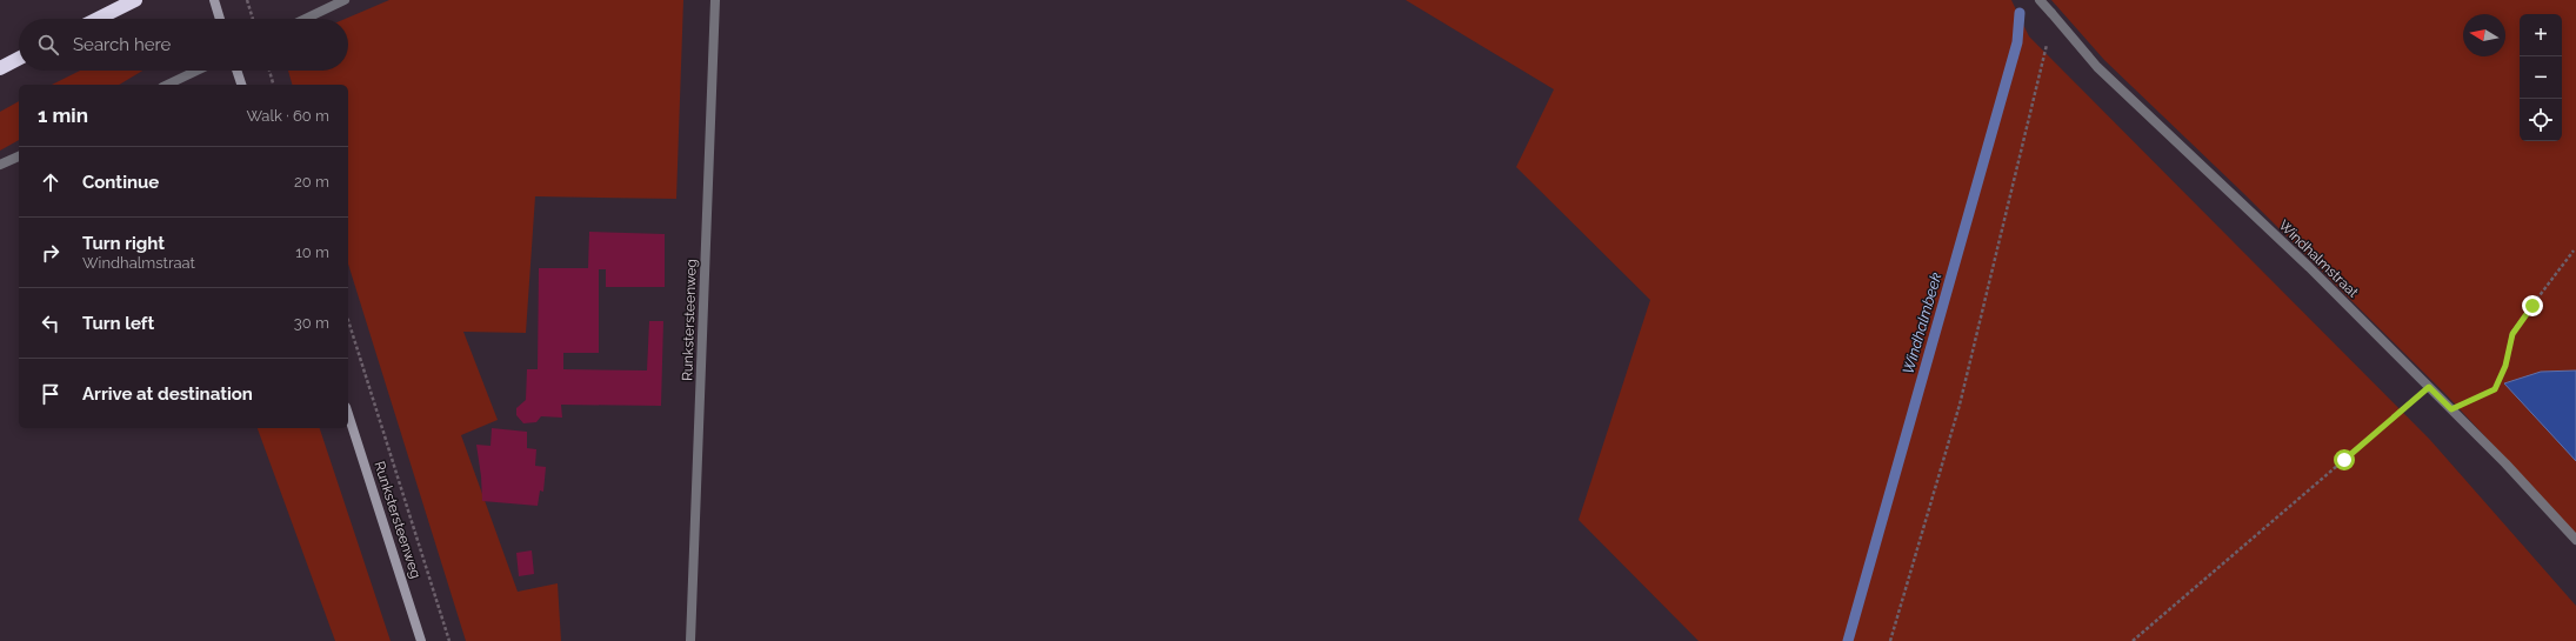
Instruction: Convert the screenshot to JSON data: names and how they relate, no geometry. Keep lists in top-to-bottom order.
{
  "streets": {
    "street": ["Windhalmstraat", "Runkstersteenweg"]
  },
  "water": ["Windhalmbeek"],
  "north": "left",
  "page": {
    "map_buttons": ["+", "−"],
    "search": "Search here",
    "heading": ["1 min", "Walk · 60 m"],
    "list": [
      ["Continue", "20 m"],
      ["Turn right", "Windhalmstraat", "10 m"],
      ["Turn left", "30 m"],
      "Arrive at destination"
    ]
  }
}
